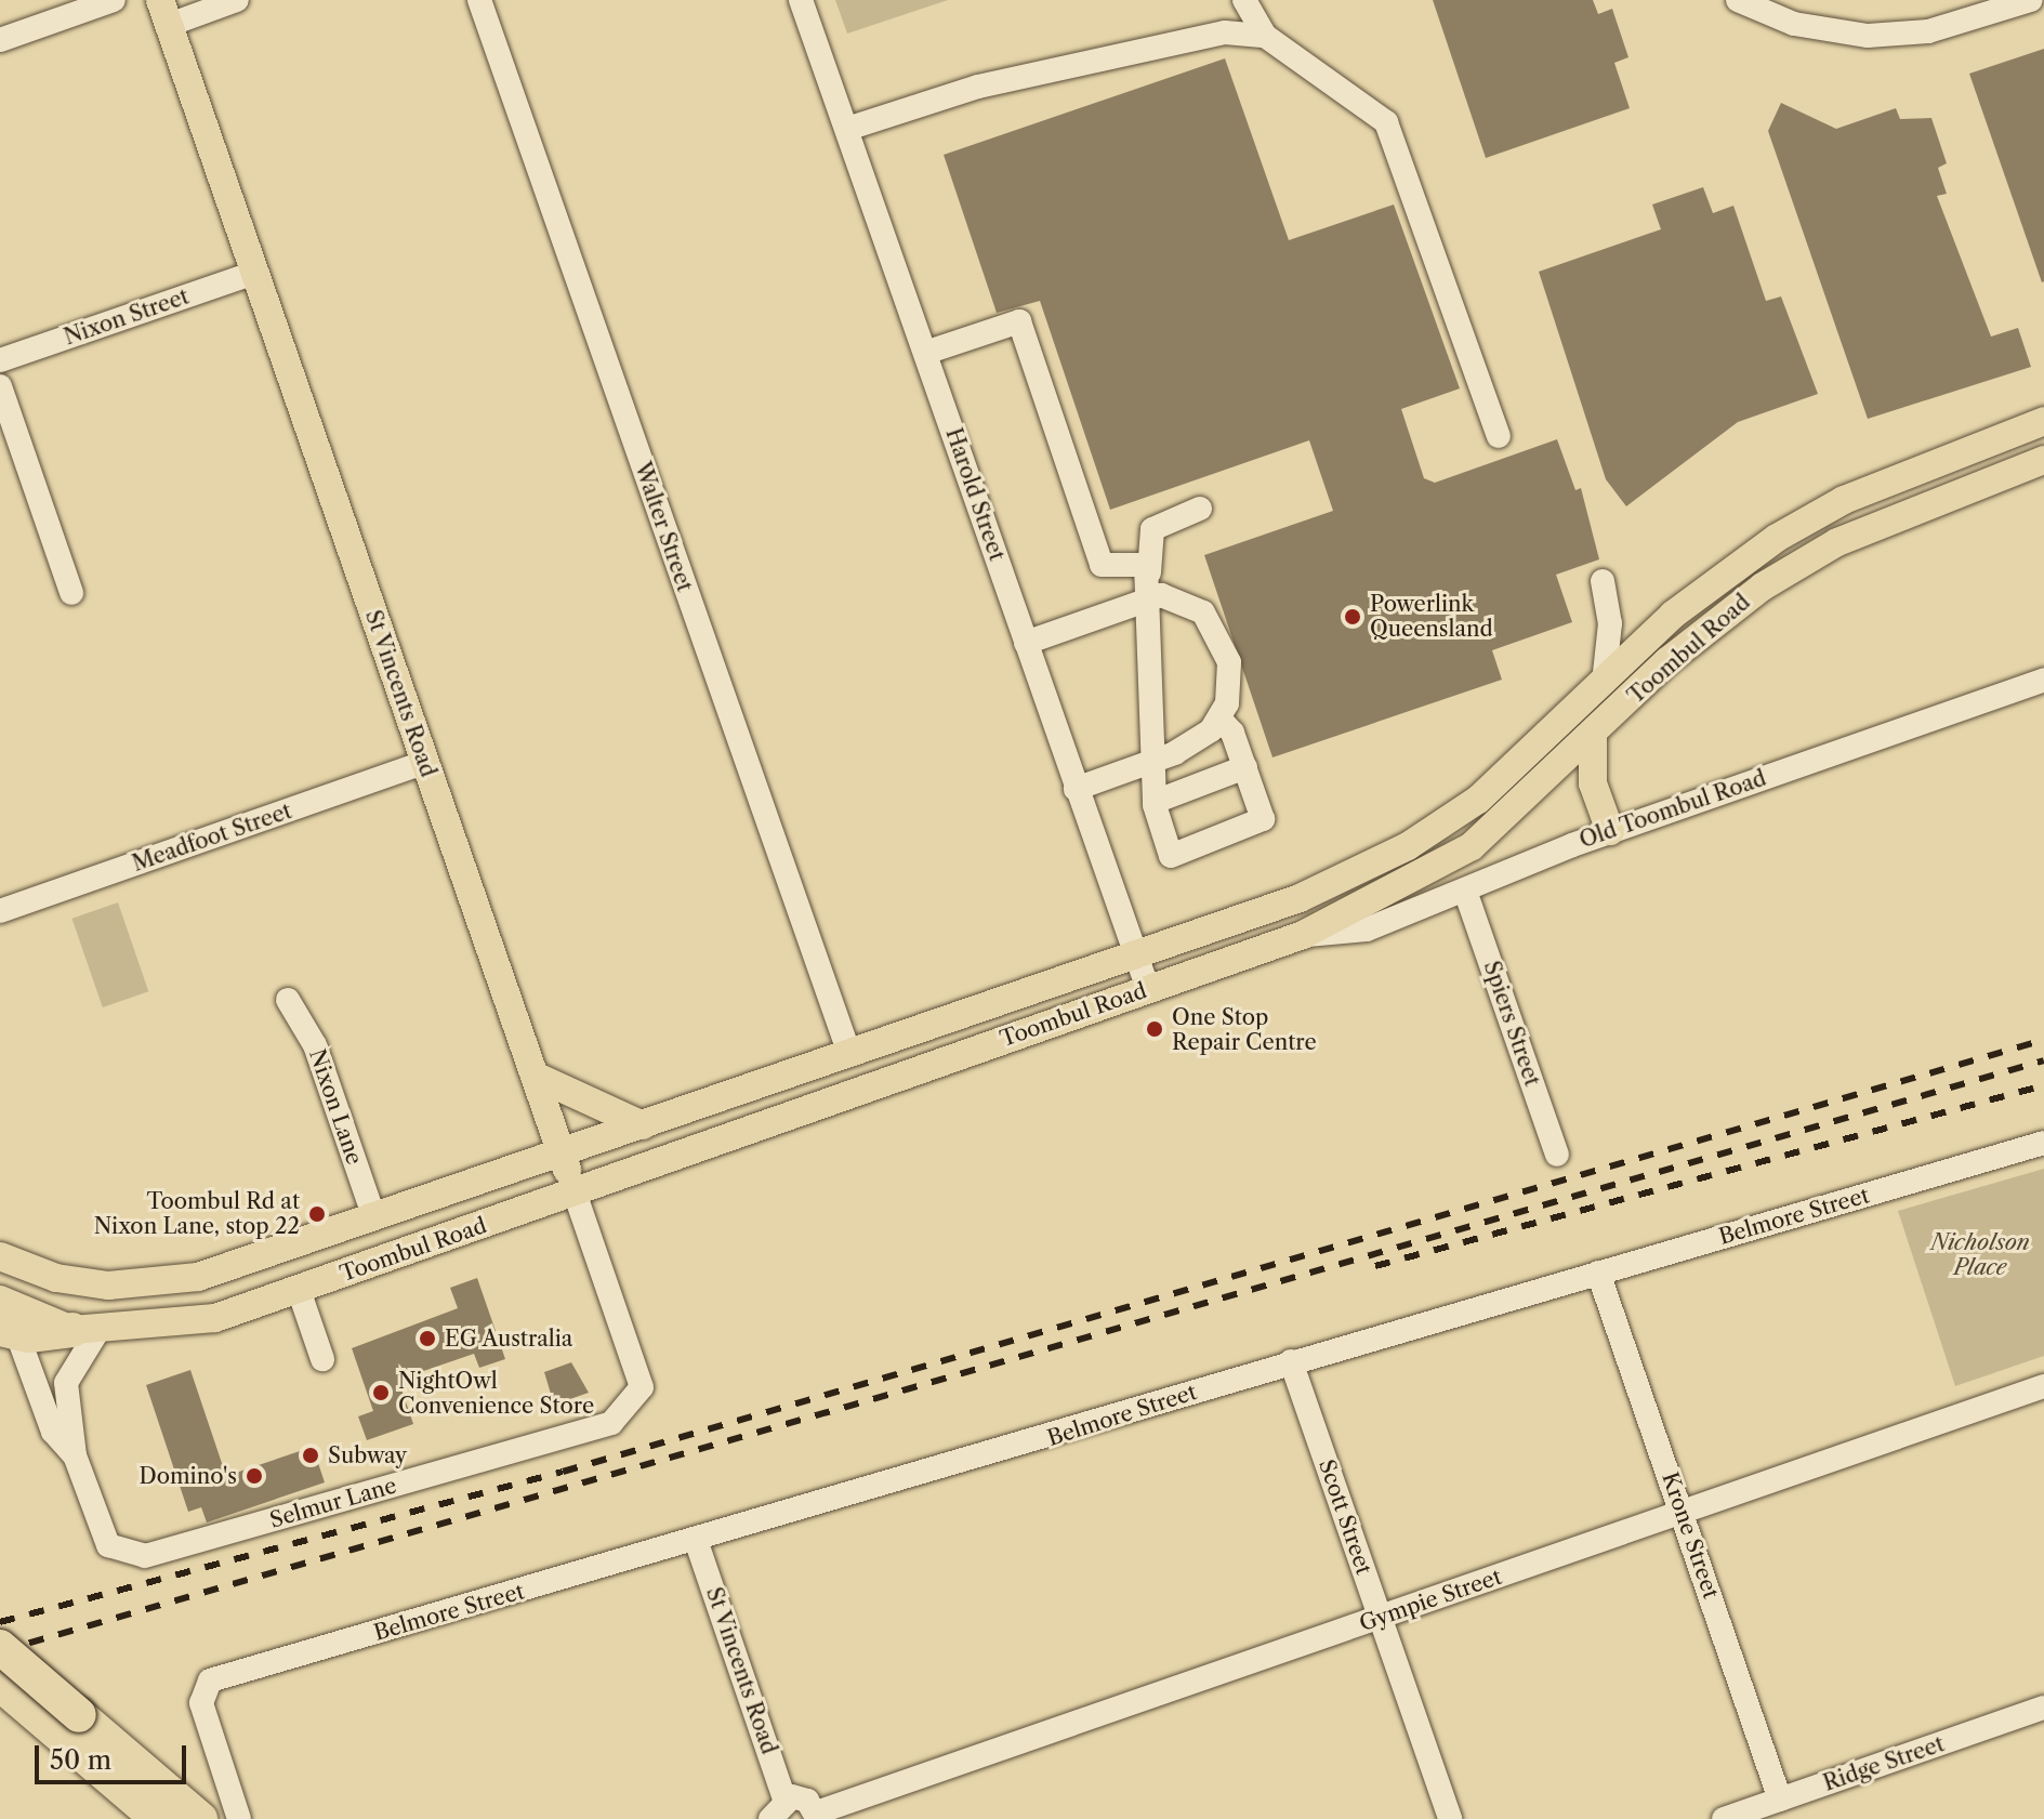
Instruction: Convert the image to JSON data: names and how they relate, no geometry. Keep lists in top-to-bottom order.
{
  "streets": {
    "main road": ["Toombul Road", "St Vincents Road"],
    "street": [
      "Nixon Street",
      "Harold Street",
      "Walter Street",
      "Old Toombul Road",
      "Meadfoot Street",
      "Spiers Street",
      "Nixon Lane",
      "Belmore Street",
      "Selmur Lane",
      "Scott Street",
      "Krone Street",
      "Gympie Street",
      "Ridge Street"
    ]
  },
  "crossings": [
    ["Nixon Street", "St Vincents Road"],
    ["Harold Street", "Toombul Road"],
    ["Walter Street", "Toombul Road"],
    ["Toombul Road", "St Vincents Road"],
    ["Toombul Road", "Old Toombul Road"],
    ["Toombul Road", "Nixon Lane"],
    ["St Vincents Road", "Meadfoot Street"],
    ["St Vincents Road", "Belmore Street"],
    ["St Vincents Road", "Selmur Lane"],
    ["Old Toombul Road", "Spiers Street"],
    ["Belmore Street", "Scott Street"],
    ["Belmore Street", "Krone Street"],
    ["Scott Street", "Gympie Street"],
    ["Krone Street", "Gympie Street"],
    ["Krone Street", "Ridge Street"]
  ],
  "parks": ["Nicholson Place"],
  "places": [
    "Powerlink Queensland",
    "One Stop Repair Centre",
    "Toombul Rd at Nixon Lane, stop 22",
    "EG Australia",
    "NightOwl Convenience Store",
    "Subway",
    "Domino's"
  ],
  "scale_bar": "50 m"
}
